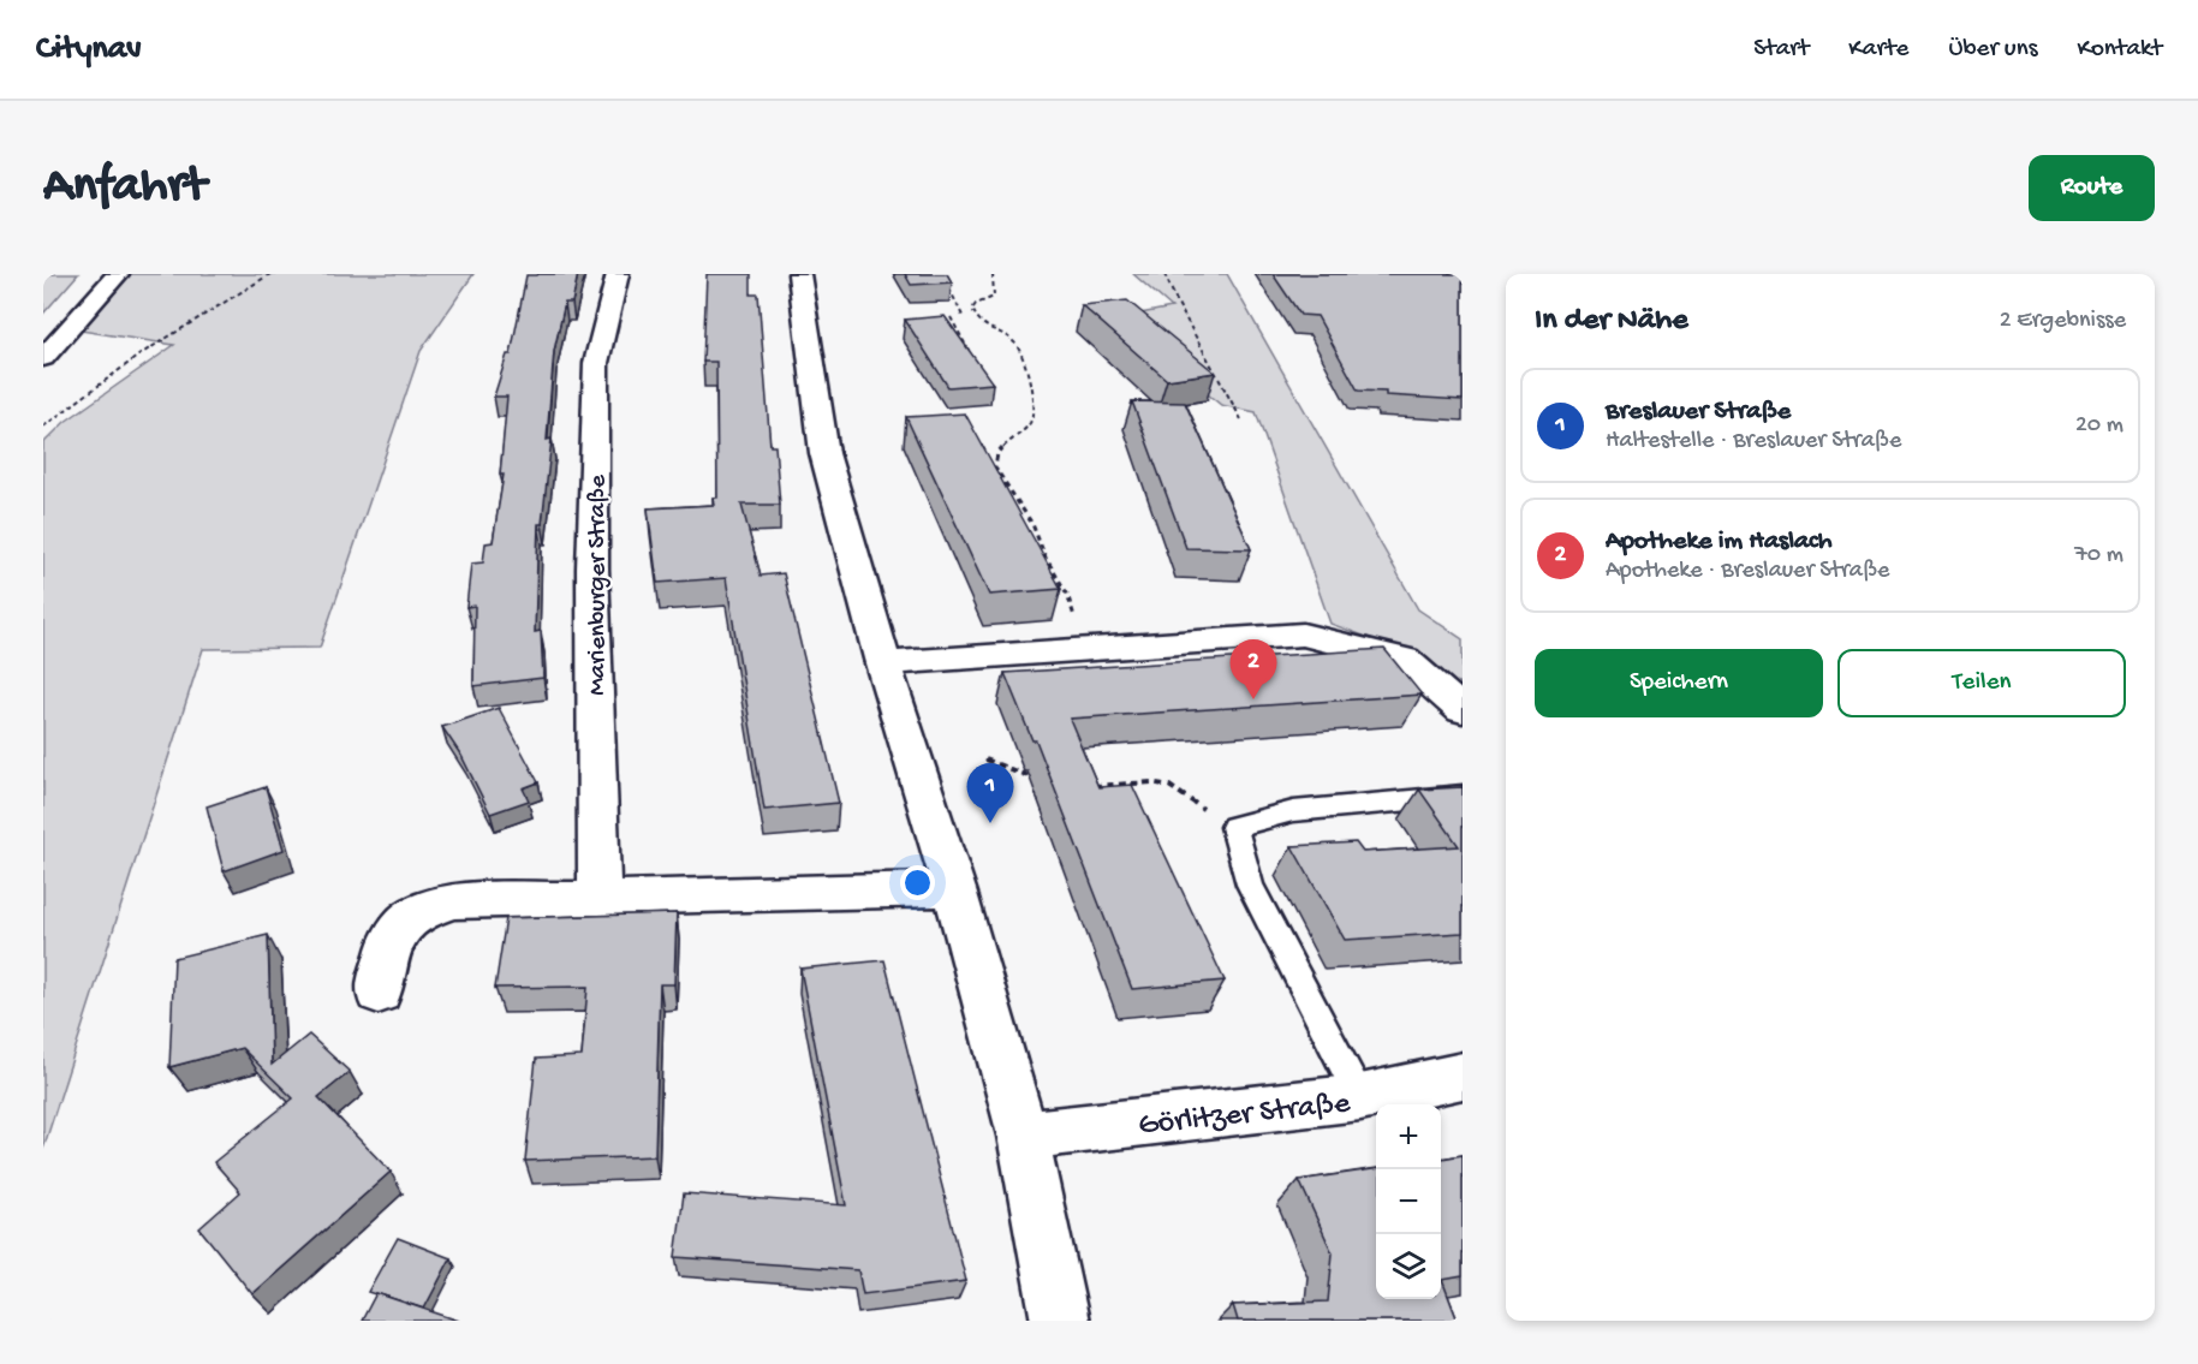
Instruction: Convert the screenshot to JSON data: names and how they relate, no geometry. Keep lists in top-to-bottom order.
{
  "streets": {
    "street": ["Marienburger Straße", "Görlitzer Straße"]
  },
  "page": {
    "header": "Citynav",
    "nav": [
      "Start",
      "Karte",
      "Über uns",
      "Kontakt"
    ],
    "buttons": [
      "Route",
      ["Speichern", "Teilen"]
    ],
    "title": "Anfahrt",
    "heading": ["In der Nähe", "2 Ergebnisse"],
    "list": [
      {
        "mark": "1",
        "name": "Breslauer Straße",
        "note": "Haltestelle · Breslauer Straße",
        "value": "20 m"
      },
      {
        "mark": "2",
        "name": "Apotheke im Haslach",
        "note": "Apotheke · Breslauer Straße",
        "value": "70 m"
      }
    ],
    "pins": ["2", "1"],
    "map_buttons": ["+", "−"]
  }
}
